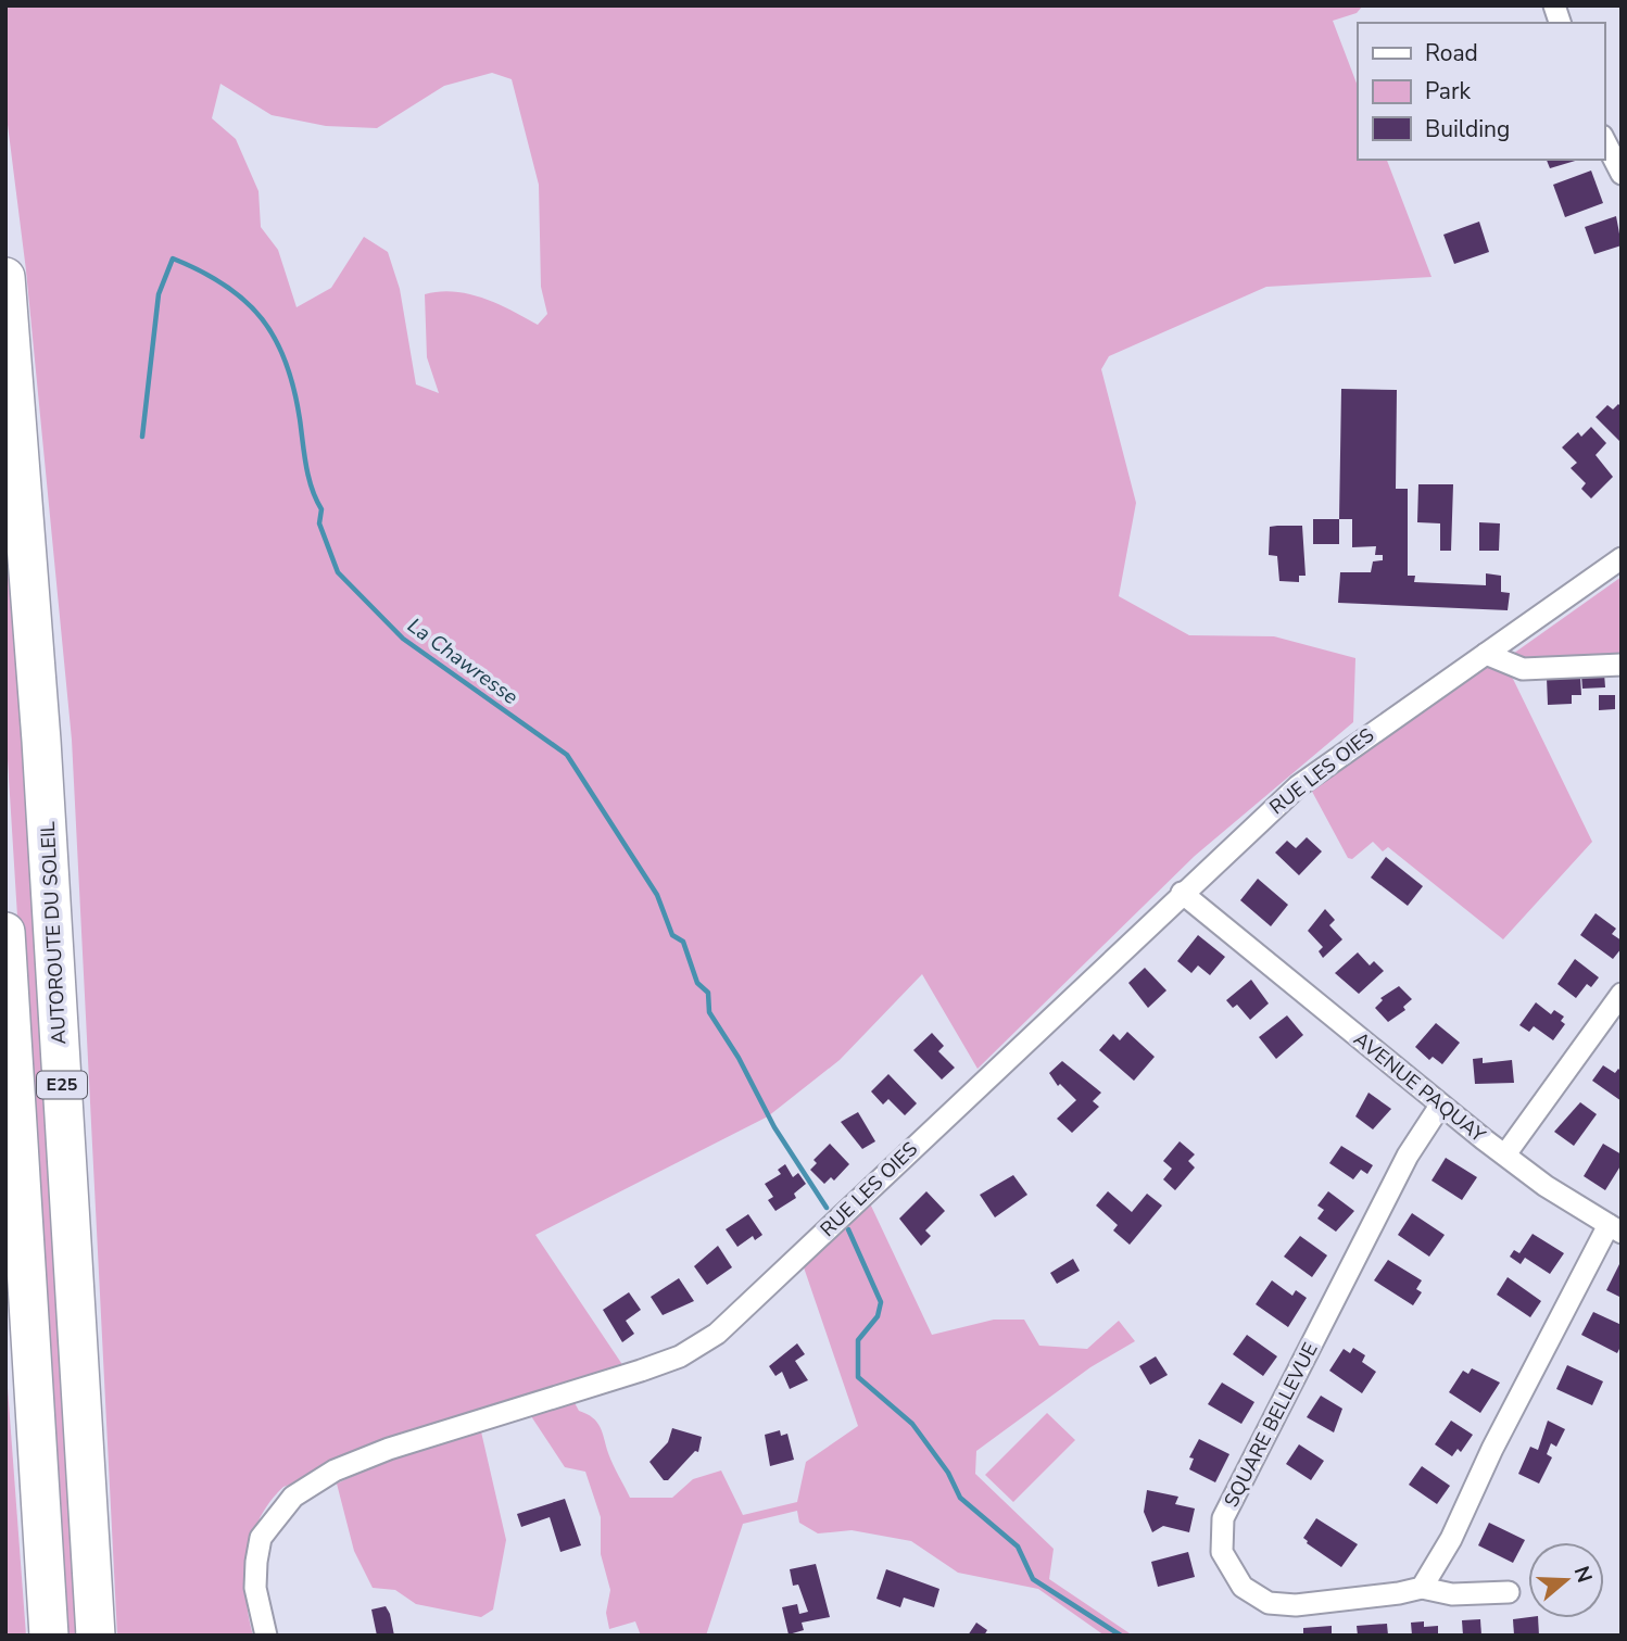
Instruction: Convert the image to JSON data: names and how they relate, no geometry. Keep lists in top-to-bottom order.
{
  "streets": {
    "highway": ["AUTOROUTE DU SOLEIL", "E25"],
    "street": ["RUE LES OIES", "AVENUE PAQUAY", "SQUARE BELLEVUE"]
  },
  "crossings": [
    ["RUE LES OIES", "AVENUE PAQUAY"],
    ["AVENUE PAQUAY", "SQUARE BELLEVUE"]
  ],
  "water": ["La Chawresse"],
  "legend": ["Road", "Park", "Building"],
  "north": "right"
}
